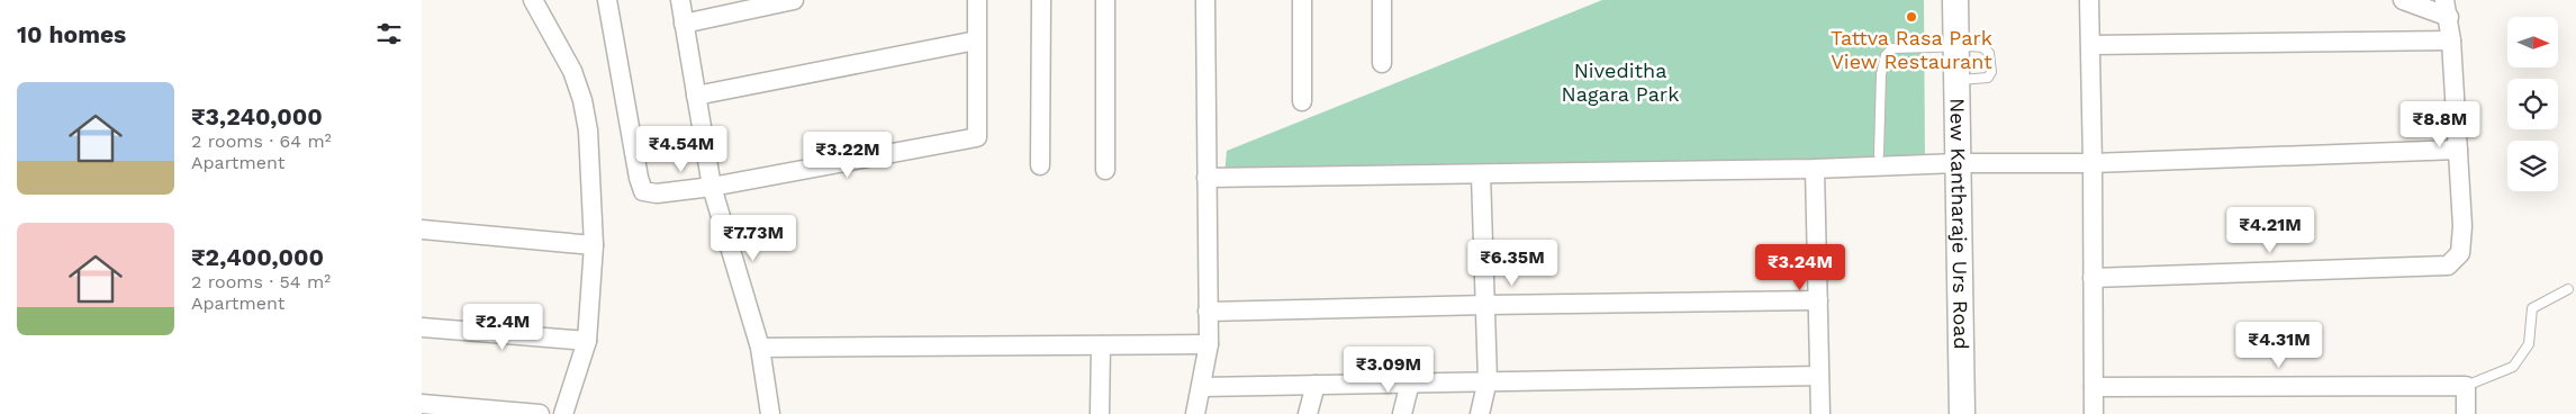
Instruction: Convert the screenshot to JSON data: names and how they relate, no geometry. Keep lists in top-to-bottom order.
{
  "streets": {
    "main road": ["New Kantharaje Urs Road"]
  },
  "parks": ["Niveditha Nagara Park"],
  "places": ["Tattva Rasa Park View Restaurant"],
  "north": "right",
  "page": {
    "heading": "10 homes",
    "list": [
      {
        "name": "₹3,240,000",
        "note": "2 rooms · 64 m² · Apartment"
      },
      {
        "name": "₹2,400,000",
        "note": "2 rooms · 54 m² · Apartment"
      }
    ],
    "price": [
      "₹8.8M",
      "₹4.54M",
      "₹3.22M",
      "₹4.21M",
      "₹7.73M",
      "₹6.35M",
      "₹3.24M",
      "₹2.4M",
      "₹4.31M",
      "₹3.09M"
    ]
  }
}
